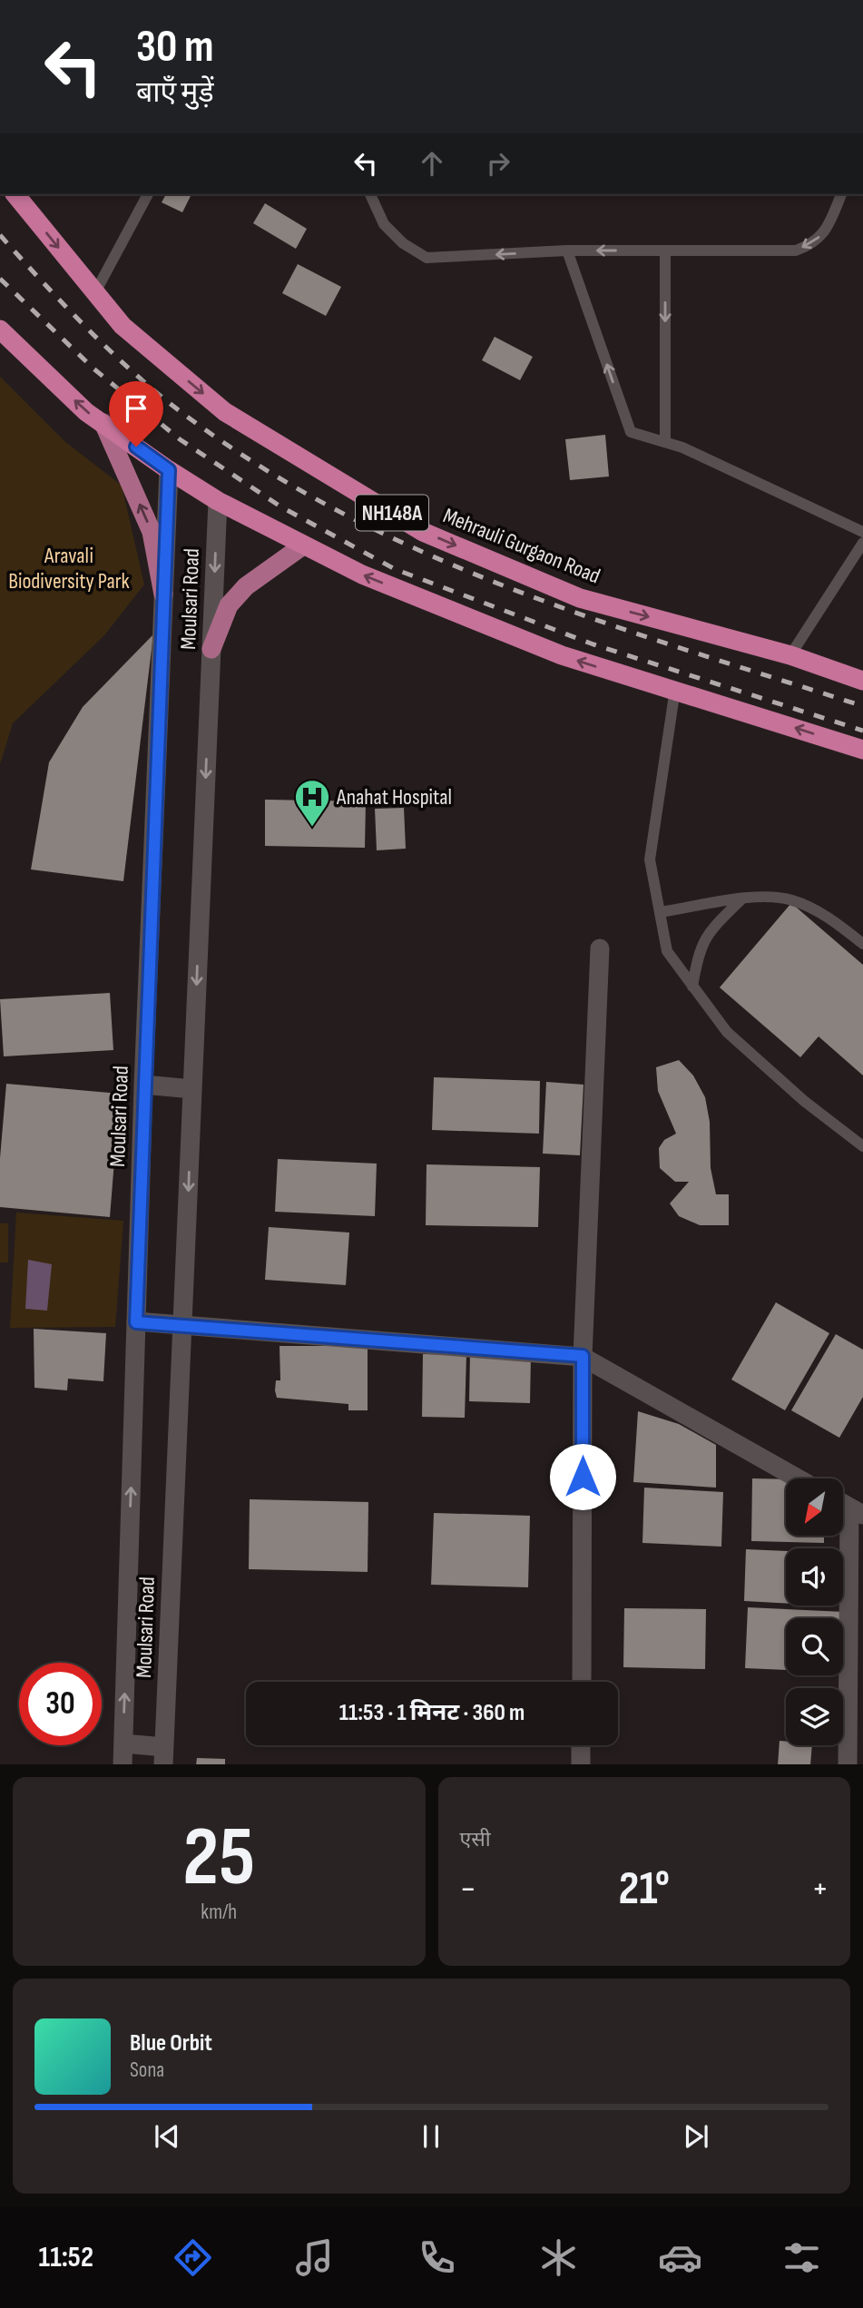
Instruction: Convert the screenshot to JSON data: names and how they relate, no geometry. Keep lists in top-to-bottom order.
{
  "streets": {
    "highway": ["NH148A", "Mehrauli Gurgaon Road"],
    "street": ["Moulsari Road"]
  },
  "parks": ["Aravali Biodiversity Park"],
  "places": {
    "hospital": ["Anahat Hospital"]
  },
  "north": "bottom left",
  "page": {
    "turn": ["30 m", "बाएँ मुड़ें"],
    "limit": "30",
    "trip": "11:53 · 1 मिनट · 360 m",
    "tile": [
      ["25", "km/h"],
      "एसी"
    ],
    "heat": ["−", "21°", "+"],
    "song": ["Blue Orbit", "Sona"],
    "tabs": "11:52"
  }
}
